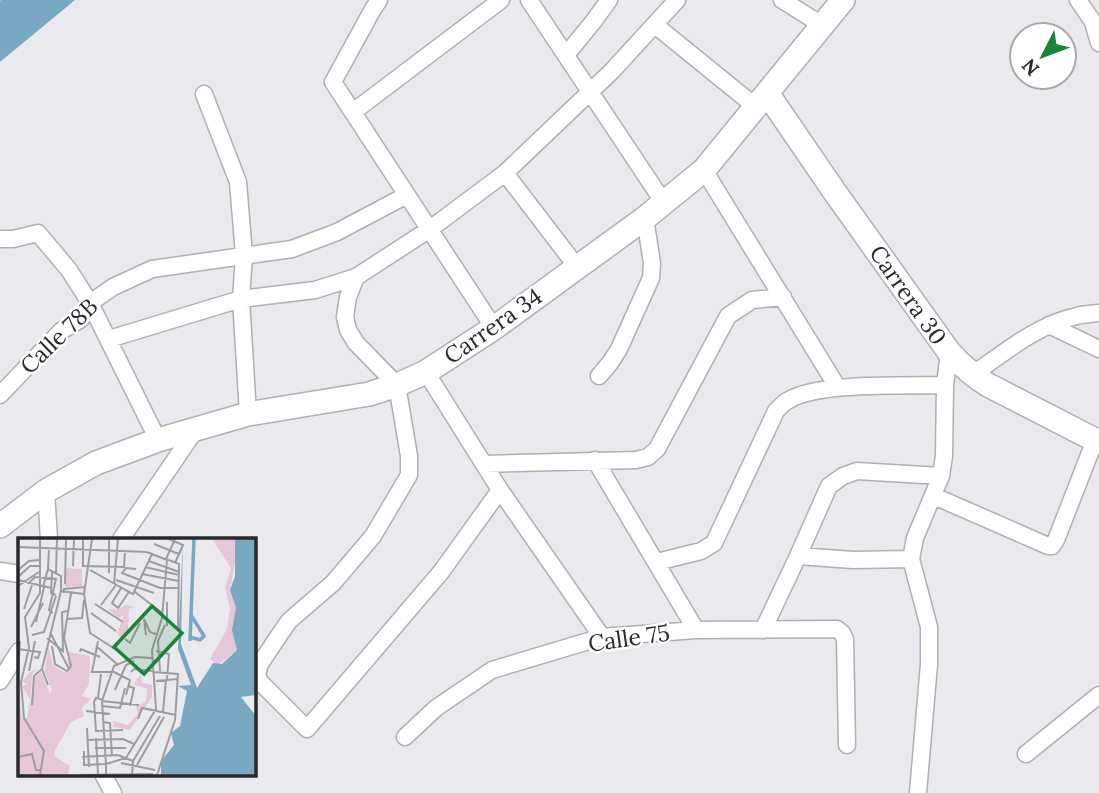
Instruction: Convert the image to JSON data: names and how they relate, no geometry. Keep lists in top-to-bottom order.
{
  "streets": {
    "main road": ["Carrera 30", "Carrera 34"],
    "street": ["Calle 78B", "Calle 75"]
  },
  "crossings": [
    ["Carrera 30", "Carrera 34"]
  ],
  "north": "bottom left"
}
